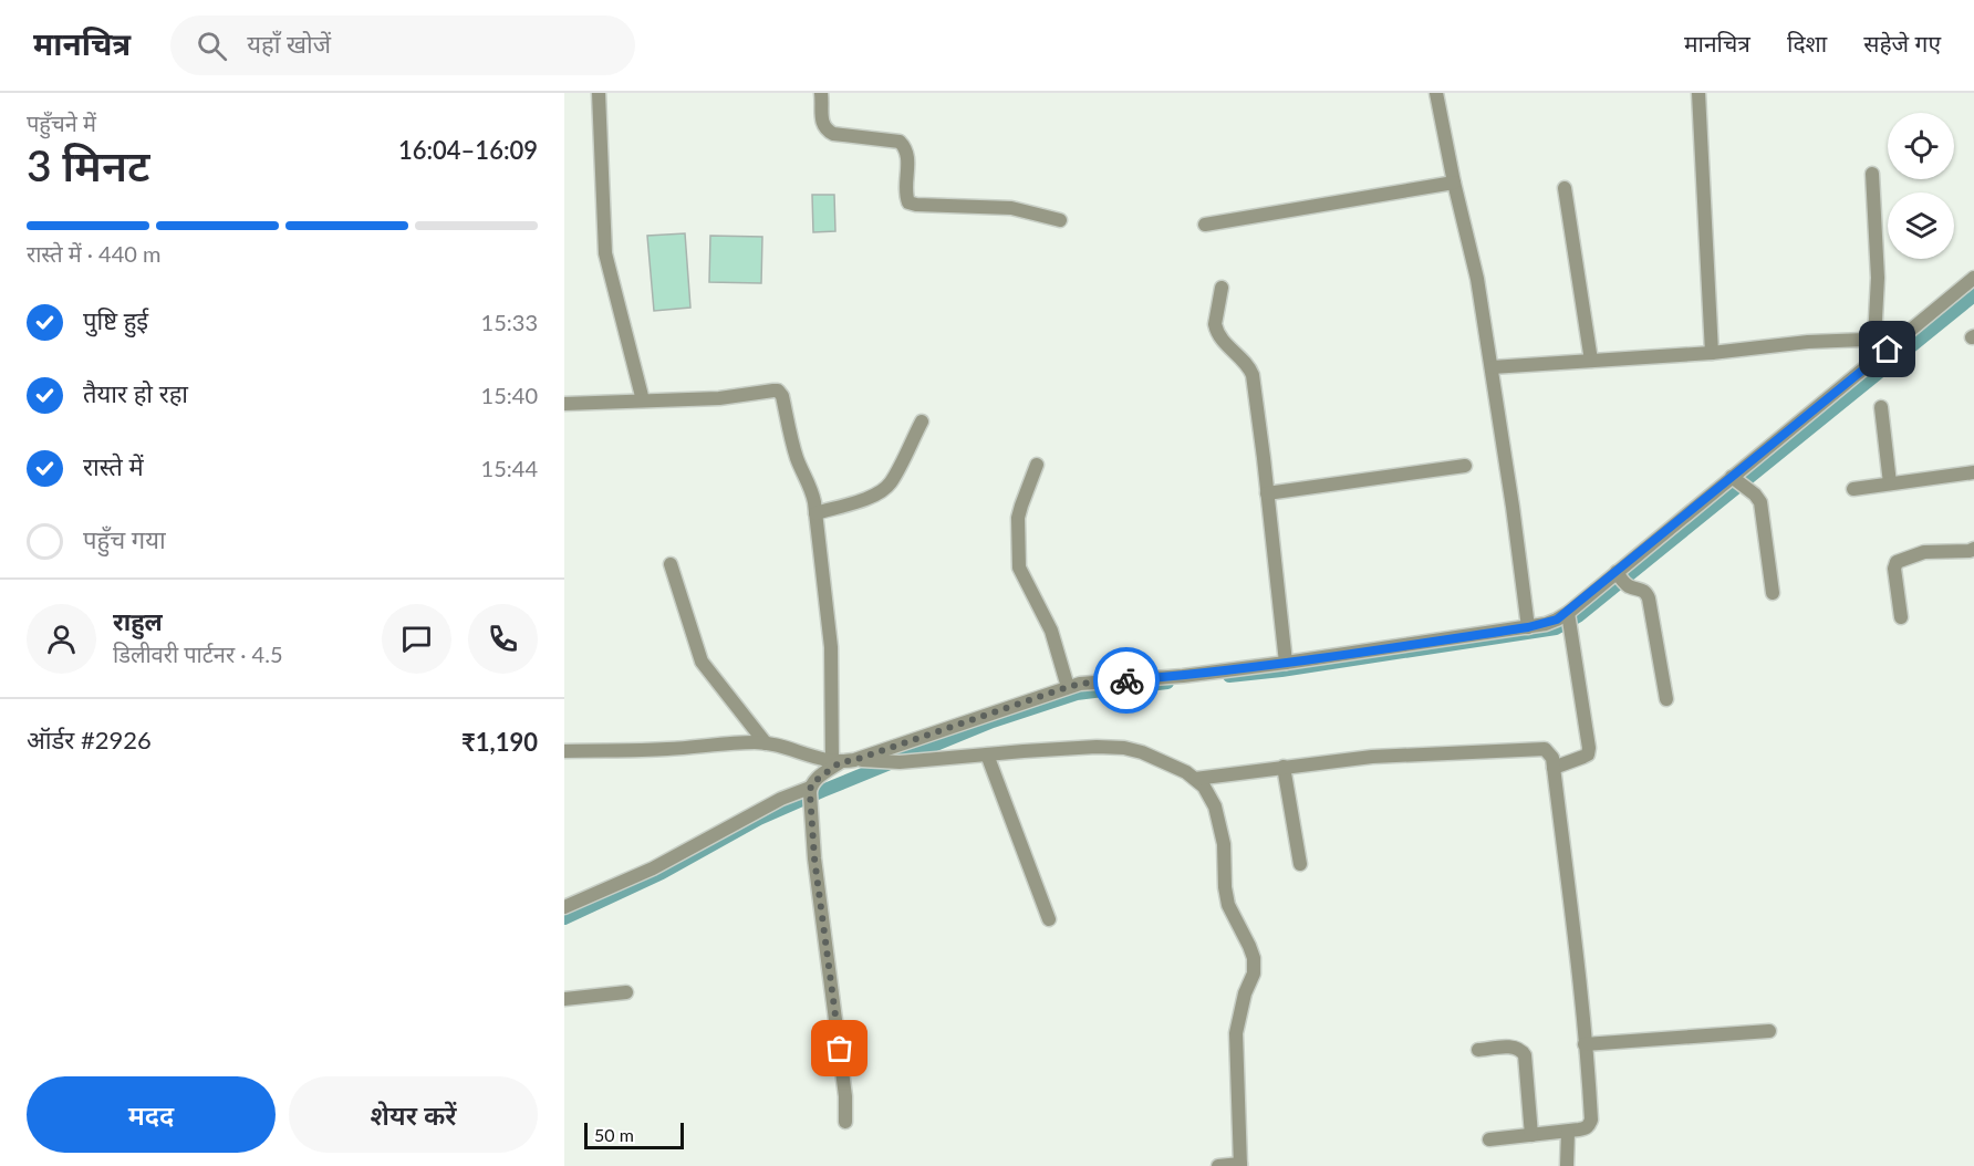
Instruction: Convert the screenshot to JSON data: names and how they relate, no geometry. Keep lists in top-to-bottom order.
{
  "scale_bar": "50 m",
  "page": {
    "header": "मानचित्र",
    "search": "यहाँ खोजें",
    "nav": ["मानचित्र", "दिशा", "सहेजे गए"],
    "heading": ["3 मिनट", "पहुँचने में", "16:04–16:09"],
    "panel": [
      "राहुल",
      "डिलीवरी पार्टनर · 4.5",
      "ऑर्डर #2926",
      "₹1,190"
    ],
    "bar": "रास्ते में · 440 m",
    "list": [
      ["पुष्टि हुई", "15:33"],
      ["तैयार हो रहा", "15:40"],
      ["रास्ते में", "15:44"],
      "पहुँच गया"
    ],
    "buttons": ["मदद", "शेयर करें"],
    "scale": "50 m"
  }
}
